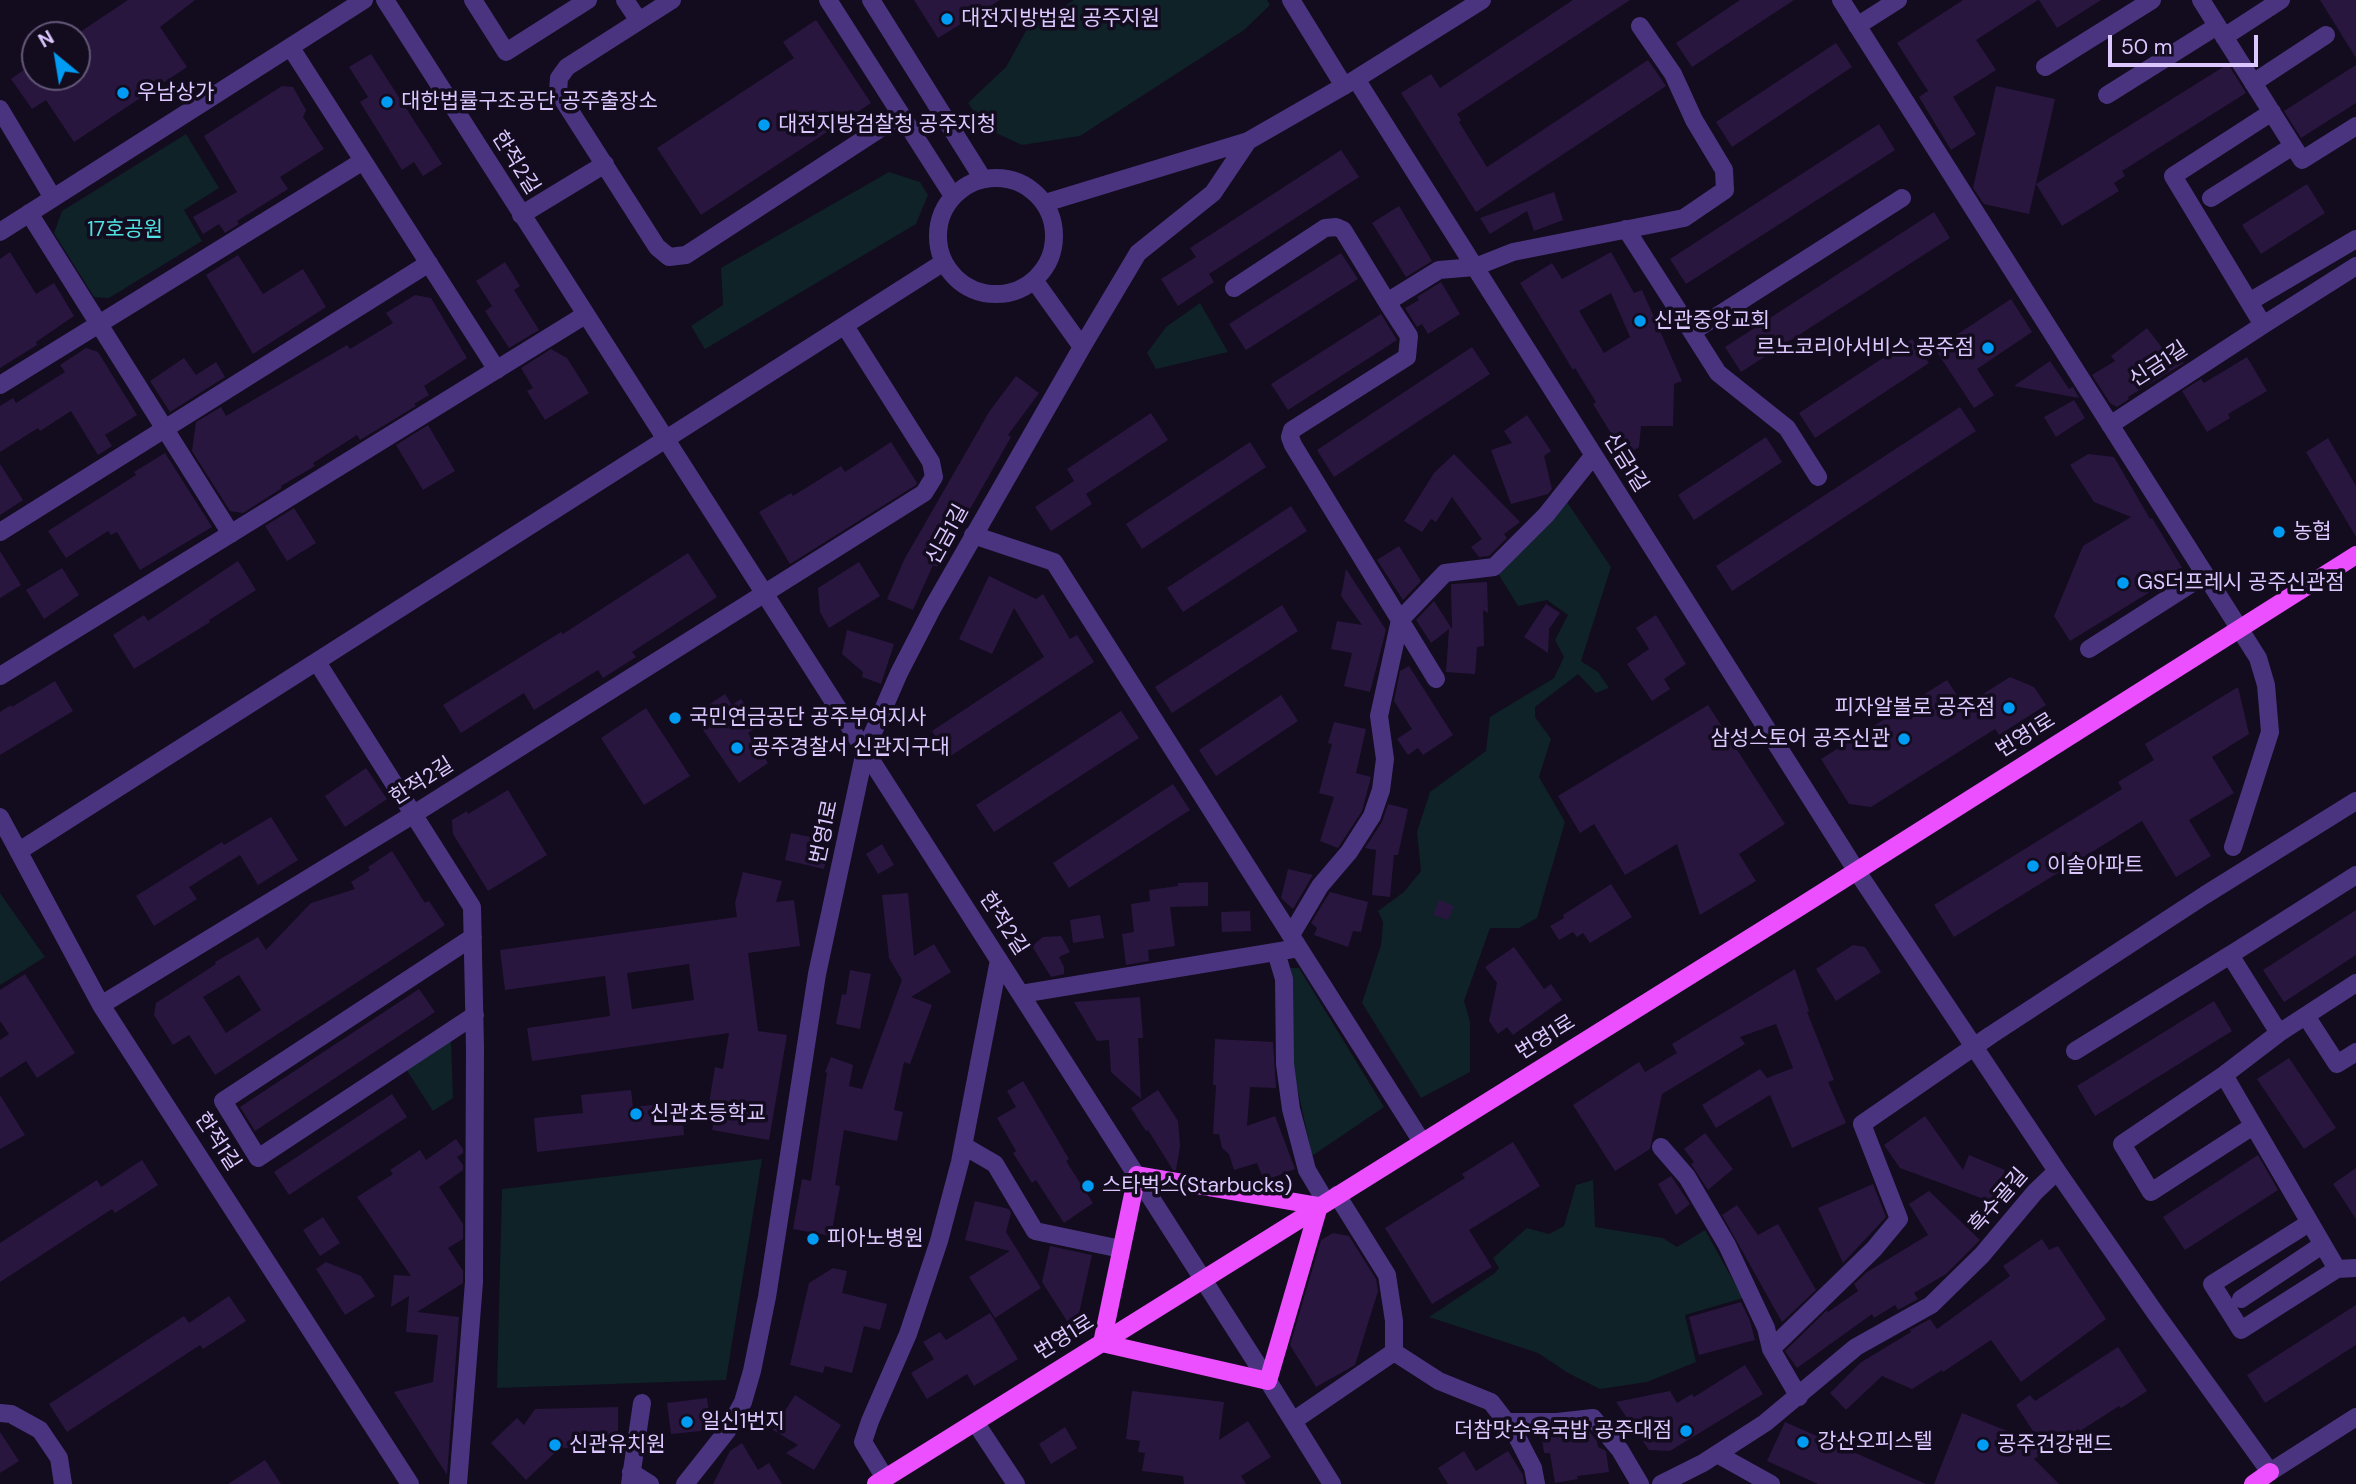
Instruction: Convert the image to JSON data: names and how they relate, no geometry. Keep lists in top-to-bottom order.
{
  "streets": {
    "main road": ["번영1로"],
    "street": [
      "한적2길",
      "신금1길",
      "한적1길",
      "흑수골길"
    ]
  },
  "crossings": [
    ["한적2길", "신금1길"],
    ["한적2길", "번영1로"],
    ["한적2길", "한적1길"],
    ["신금1길", "번영1로"],
    ["신금1길", "흑수골길"]
  ],
  "parks": ["17호공원"],
  "places": [
    "대전지방법원 공주지원",
    "우남상가",
    "대한법률구조공단 공주출장소",
    "대전지방검찰청 공주지청",
    "신관중앙교회",
    "르노코리아서비스 공주점",
    "농협",
    "GS더프레시 공주신관점",
    "피자알볼로 공주점",
    "국민연금공단 공주부여지사",
    "삼성스토어 공주신관",
    "공주경찰서 신관지구대",
    "이솔아파트",
    "신관초등학교",
    "스타벅스(Starbucks)",
    "피아노병원",
    "일신1번지",
    "더참맛수육국밥 공주대점",
    "강산오피스텔",
    "신관유치원",
    "공주건강랜드"
  ],
  "scale_bar": "50 m",
  "north": "top left"
}
